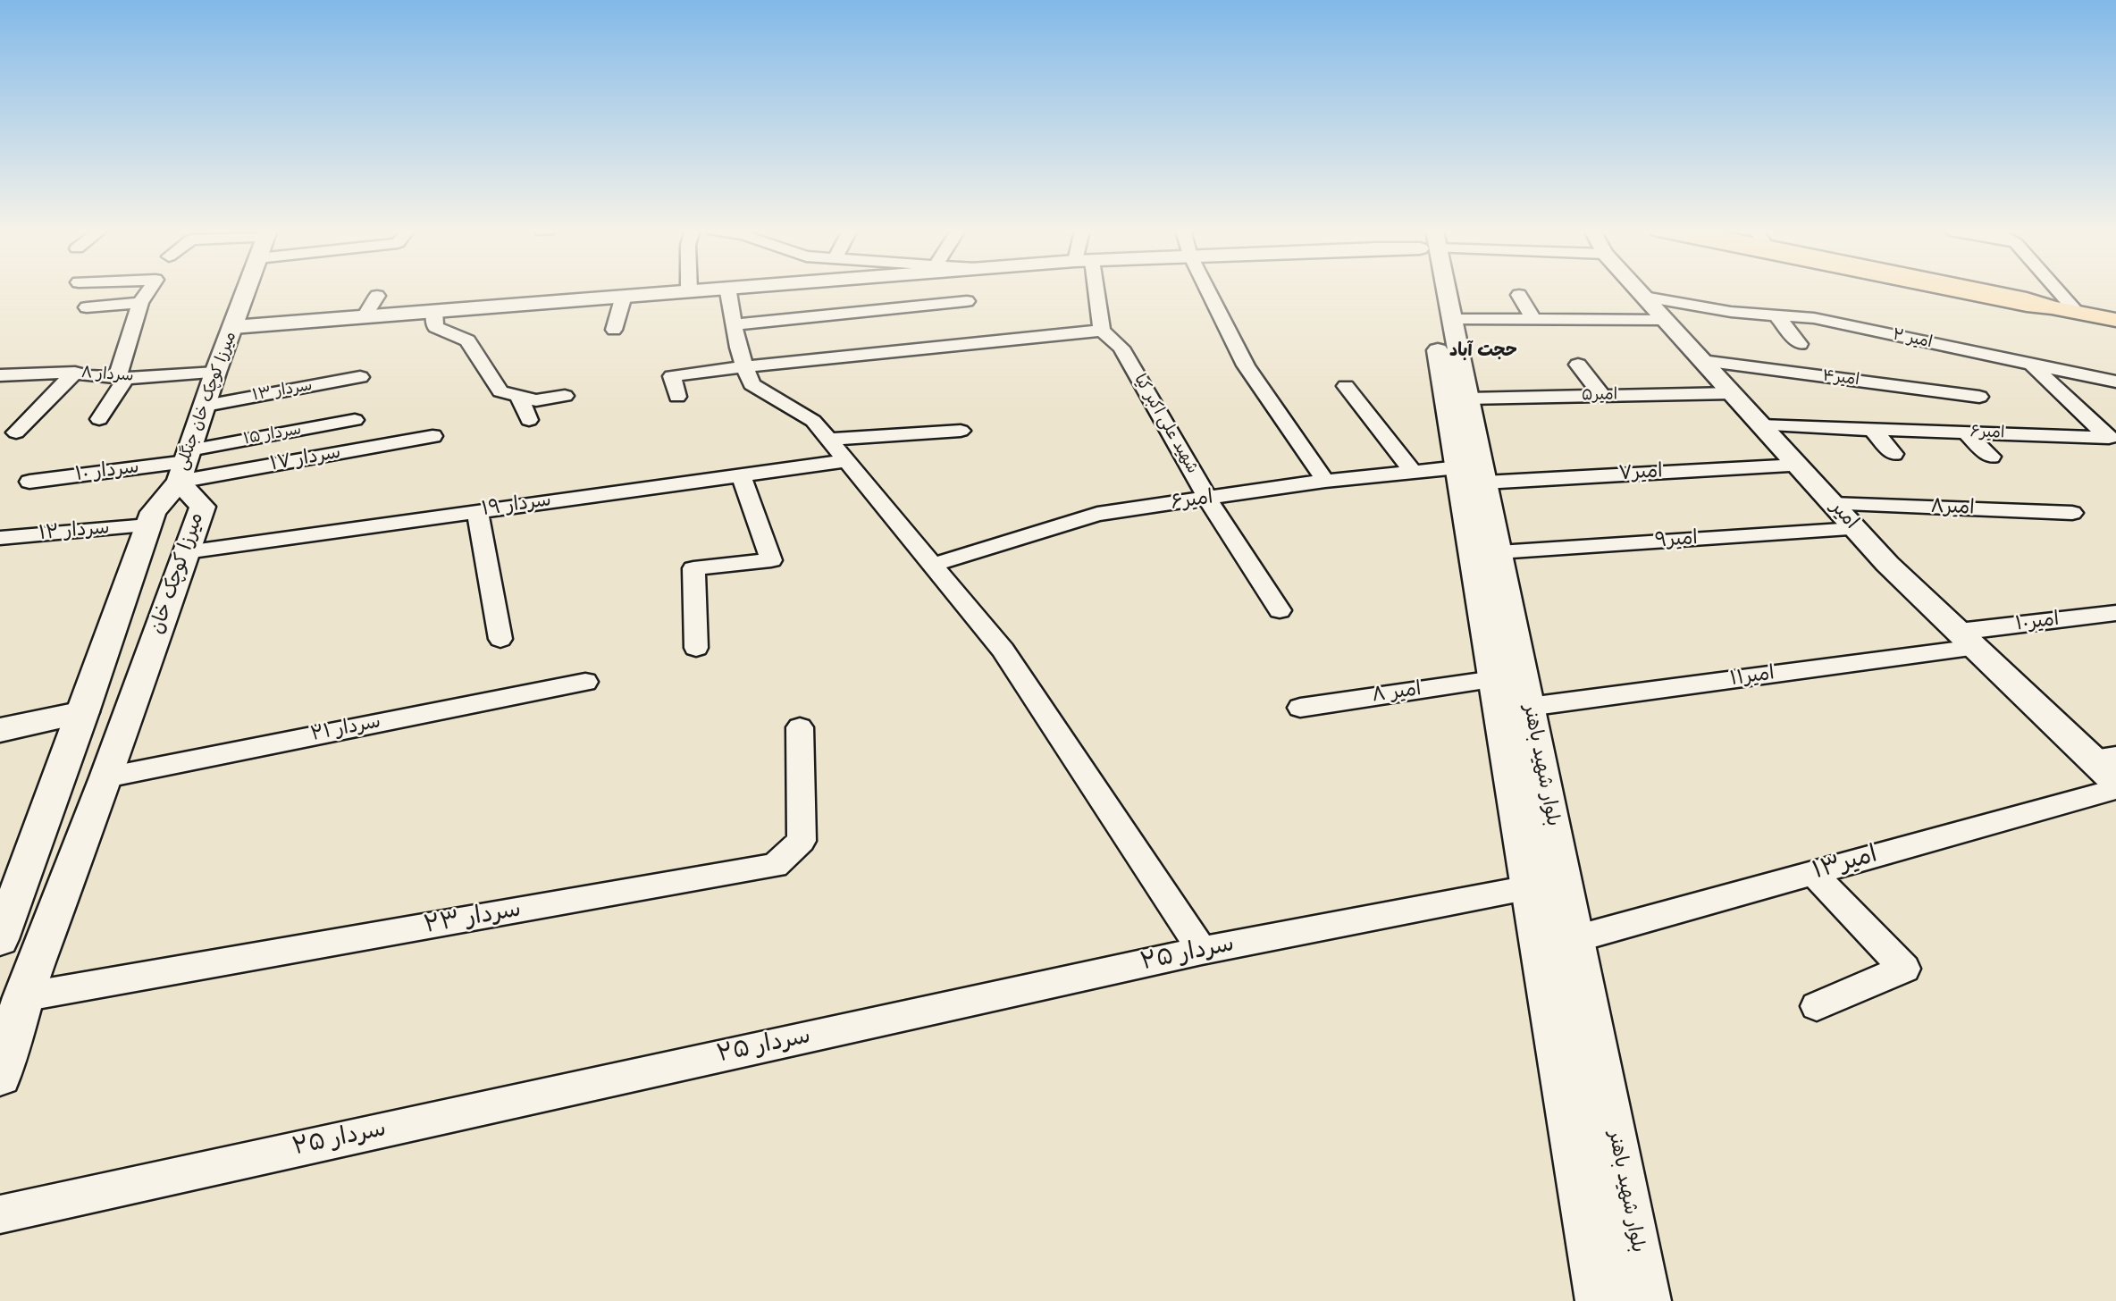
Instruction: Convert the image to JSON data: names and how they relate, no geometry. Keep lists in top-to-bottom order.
{
  "streets": {
    "main road": [
      "میرزا کوچک خان جنگلی",
      "امیر",
      "میرزا کوچک خان",
      "بلوار شهید باهنر"
    ],
    "street": [
      "امیر ۲",
      "سردار ۸",
      "امیر۴",
      "سردار ۱۳",
      "امیر۵",
      "شهید علی اکبر کیا",
      "امیر۶",
      "سردار ۱۵",
      "سردار ۱۷",
      "سردار ۱۰",
      "امیر۷",
      "سردار ۱۹",
      "امیر۸",
      "سردار ۱۲",
      "امیر۹",
      "امیر۱۰",
      "امیر۱۱",
      "امیر ۸",
      "سردار ۲۱",
      "امیر۱۳",
      "سردار ۲۳",
      "سردار ۲۵"
    ]
  },
  "crossings": [
    ["امیر ۲", "امیر۶"],
    ["امیر ۲", "امیر"],
    ["سردار ۸", "میرزا کوچک خان جنگلی"],
    ["امیر۴", "امیر"],
    ["سردار ۱۳", "میرزا کوچک خان جنگلی"],
    ["امیر۵", "امیر"],
    ["امیر۵", "بلوار شهید باهنر"],
    ["میرزا کوچک خان جنگلی", "سردار ۱۵"],
    ["میرزا کوچک خان جنگلی", "سردار ۱۷"],
    ["میرزا کوچک خان جنگلی", "سردار ۱۰"],
    ["میرزا کوچک خان جنگلی", "میرزا کوچک خان"],
    ["شهید علی اکبر کیا", "امیر۶"],
    ["امیر۶", "امیر۷"],
    ["امیر۶", "امیر"],
    ["امیر۶", "بلوار شهید باهنر"],
    ["سردار ۱۵", "سردار ۱۷"],
    ["سردار ۱۵", "سردار ۱۰"],
    ["سردار ۱۵", "میرزا کوچک خان"],
    ["سردار ۱۷", "سردار ۱۰"],
    ["سردار ۱۷", "میرزا کوچک خان"],
    ["سردار ۱۰", "میرزا کوچک خان"],
    ["امیر۷", "امیر"],
    ["امیر۷", "بلوار شهید باهنر"],
    ["سردار ۱۹", "میرزا کوچک خان"],
    ["امیر۸", "امیر"],
    ["امیر", "امیر۹"],
    ["امیر", "امیر۱۰"],
    ["امیر", "امیر۱۱"],
    ["سردار ۱۲", "میرزا کوچک خان"],
    ["امیر۹", "بلوار شهید باهنر"],
    ["میرزا کوچک خان", "سردار ۲۱"],
    ["میرزا کوچک خان", "سردار ۲۳"],
    ["امیر۱۰", "امیر۱۱"],
    ["امیر۱۱", "بلوار شهید باهنر"],
    ["امیر ۸", "بلوار شهید باهنر"],
    ["بلوار شهید باهنر", "امیر۱۳"],
    ["بلوار شهید باهنر", "سردار ۲۵"]
  ],
  "districts": ["حجت آباد"]
}
